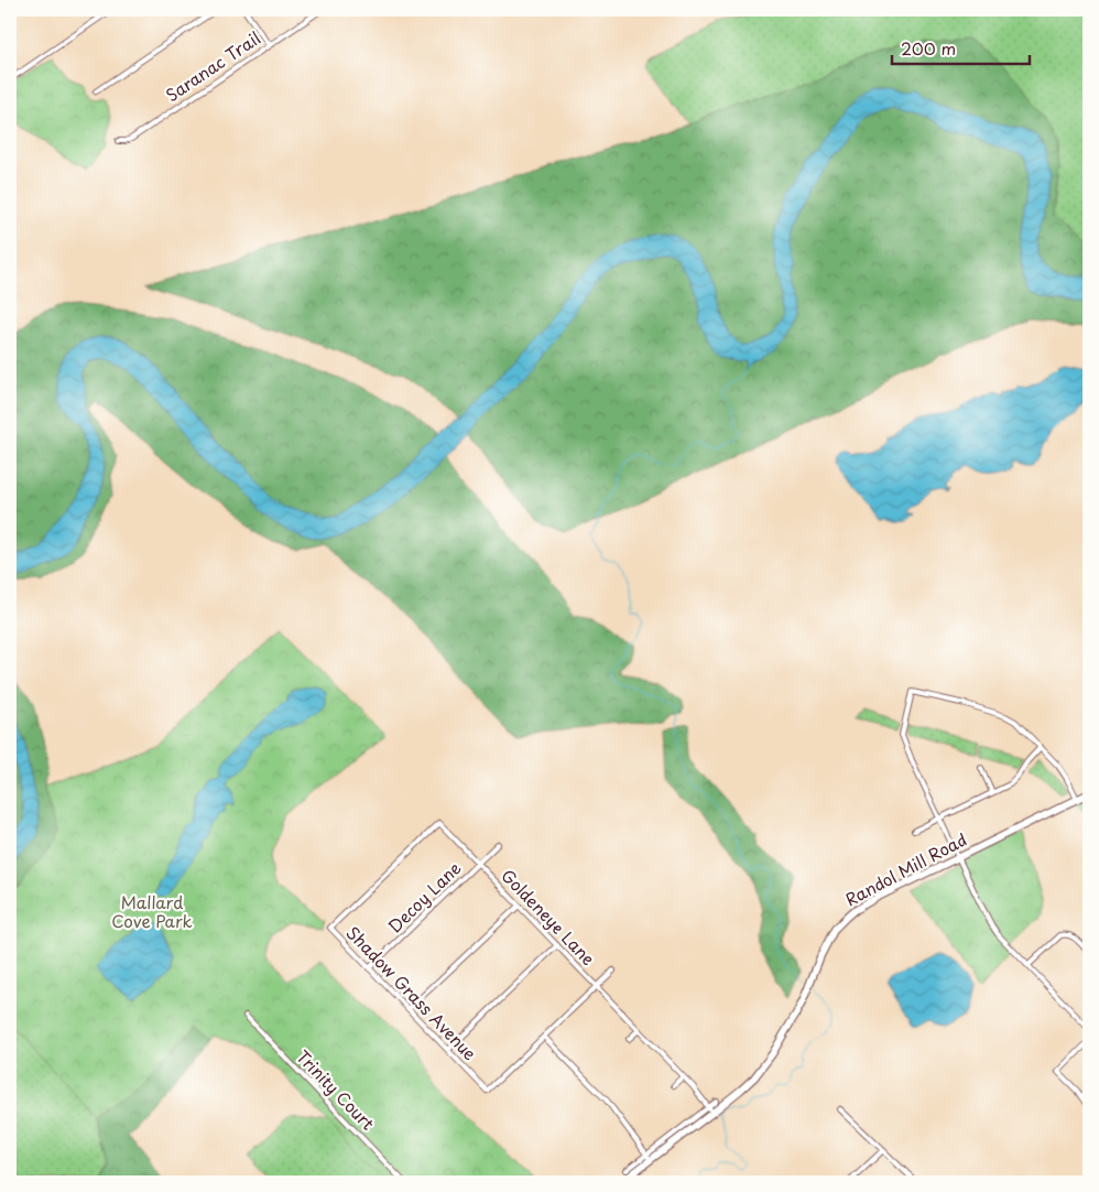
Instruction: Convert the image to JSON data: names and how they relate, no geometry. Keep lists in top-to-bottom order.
{
  "streets": {
    "main road": ["Randol Mill Road"],
    "street": [
      "Saranac Trail",
      "Decoy Lane",
      "Goldeneye Lane",
      "Shadow Grass Avenue",
      "Trinity Court"
    ]
  },
  "crossings": [
    ["Randol Mill Road", "Goldeneye Lane"],
    ["Decoy Lane", "Goldeneye Lane"],
    ["Decoy Lane", "Shadow Grass Avenue"],
    ["Goldeneye Lane", "Shadow Grass Avenue"]
  ],
  "parks": ["Mallard Cove Park"],
  "scale_bar": "200 m"
}
